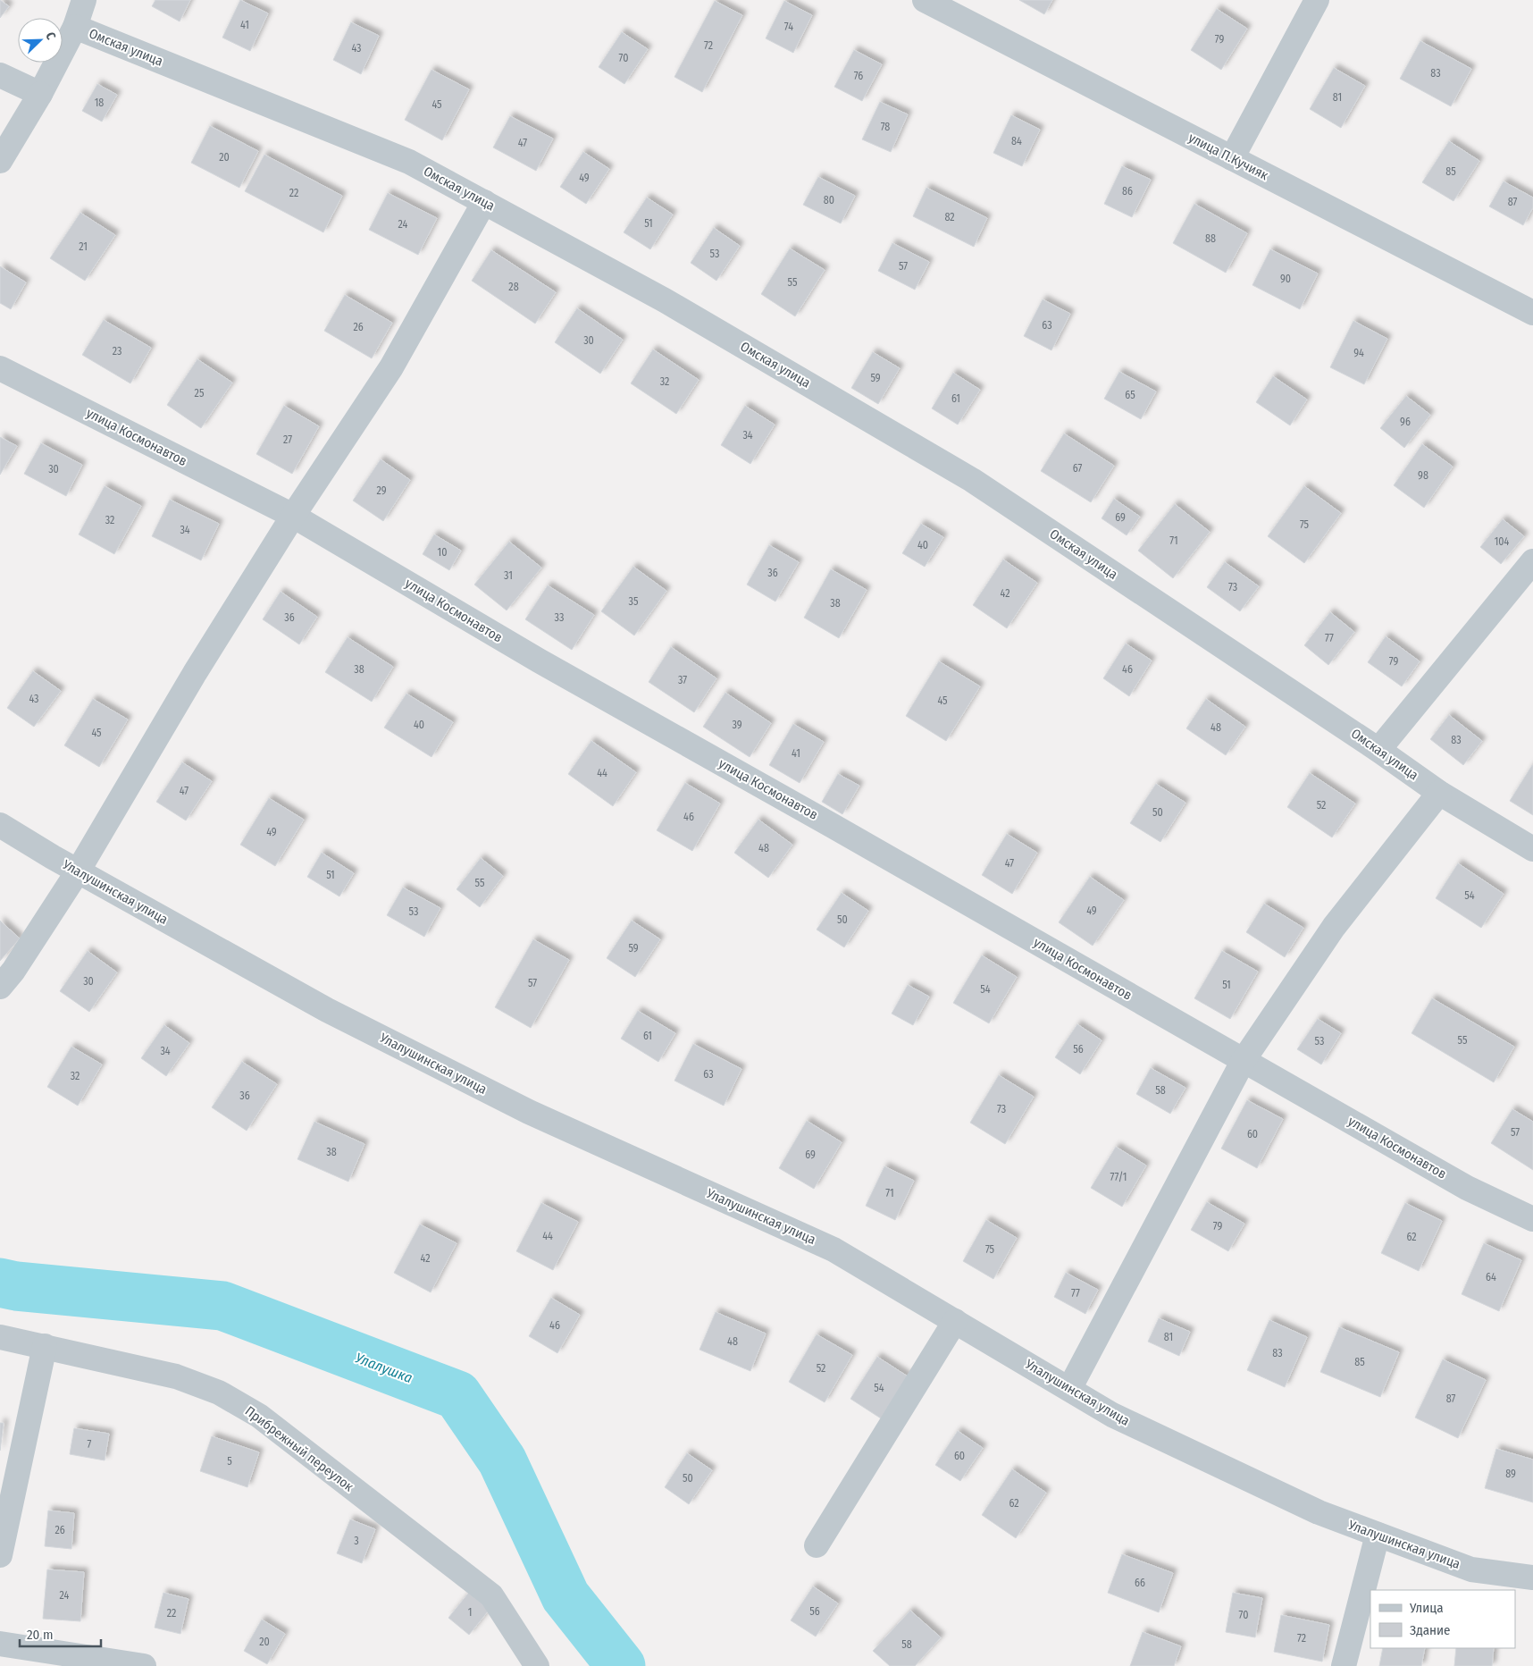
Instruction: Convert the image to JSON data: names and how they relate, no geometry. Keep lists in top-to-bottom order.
{
  "streets": {
    "street": [
      "Омская улица",
      "улица П.Кучияк",
      "улица Космонавтов",
      "Улалушинская улица",
      "Прибрежный переулок"
    ]
  },
  "water": ["Улалушка"],
  "house_numbers": [
    "41",
    "74",
    "79",
    "72",
    "43",
    "70",
    "83",
    "76",
    "81",
    "18",
    "45",
    "78",
    "84",
    "47",
    "20",
    "85",
    "49",
    "86",
    "22",
    "80",
    "87",
    "82",
    "51",
    "24",
    "88",
    "21",
    "53",
    "57",
    "90",
    "55",
    "28",
    "63",
    "26",
    "30",
    "23",
    "94",
    "59",
    "32",
    "25",
    "65",
    "61",
    "96",
    "34",
    "27",
    "67",
    "30",
    "98",
    "29",
    "69",
    "32",
    "75",
    "34",
    "71",
    "104",
    "40",
    "10",
    "36",
    "31",
    "73",
    "42",
    "35",
    "38",
    "36",
    "33",
    "77",
    "79",
    "38",
    "46",
    "37",
    "43",
    "45",
    "40",
    "39",
    "48",
    "45",
    "83",
    "41",
    "44",
    "47",
    "52",
    "50",
    "46",
    "49",
    "48",
    "47",
    "51",
    "55",
    "54",
    "49",
    "53",
    "50",
    "59",
    "30",
    "57",
    "51",
    "54",
    "61",
    "55",
    "53",
    "56",
    "34",
    "63",
    "32",
    "58",
    "36",
    "73",
    "57",
    "60",
    "38",
    "69",
    "77/1",
    "71",
    "79",
    "44",
    "62",
    "75",
    "42",
    "64",
    "77",
    "46",
    "81",
    "48",
    "83",
    "85",
    "52",
    "54",
    "87",
    "7",
    "60",
    "5",
    "89",
    "50",
    "62",
    "26",
    "3",
    "66",
    "24",
    "56",
    "1",
    "22",
    "70",
    "72",
    "20",
    "58"
  ],
  "legend": ["Улица", "Здание"],
  "scale_bar": "20 m",
  "north": "top right"
}
